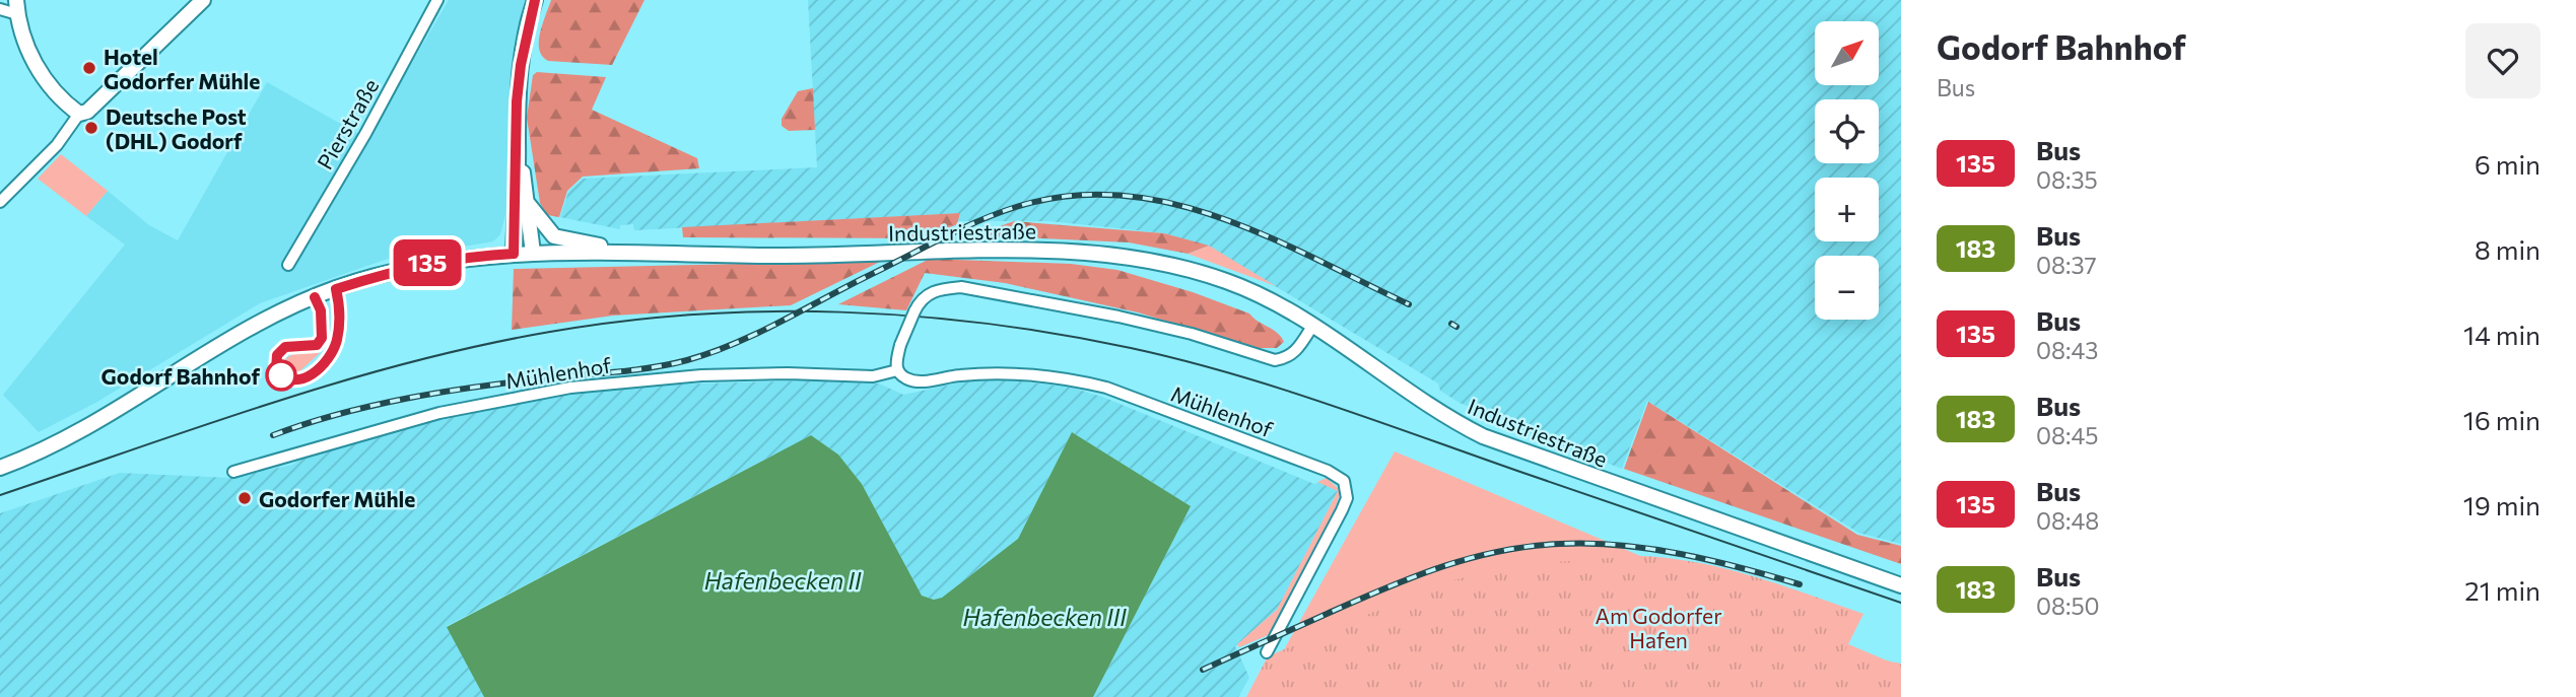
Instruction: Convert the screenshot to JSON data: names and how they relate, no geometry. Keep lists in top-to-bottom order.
{
  "streets": {
    "main road": ["Industriestraße"],
    "street": ["Pierstraße", "Mühlenhof"]
  },
  "water": ["Hafenbecken II", "Hafenbecken III"],
  "parks": ["Am Godorfer Hafen"],
  "places": [
    "Hotel Godorfer Mühle",
    "Deutsche Post (DHL) Godorf",
    "Godorf Bahnhof",
    "Godorfer Mühle"
  ],
  "lines": ["bus line 135"],
  "north": "top right",
  "page": {
    "on_map": "135",
    "heading": ["Godorf Bahnhof", "Bus"],
    "map_buttons": ["+", "−"],
    "list": [
      {
        "mark": "135",
        "name": "Bus",
        "note": "08:35",
        "value": "6 min"
      },
      {
        "mark": "183",
        "name": "Bus",
        "note": "08:37",
        "value": "8 min"
      },
      {
        "mark": "135",
        "name": "Bus",
        "note": "08:43",
        "value": "14 min"
      },
      {
        "mark": "183",
        "name": "Bus",
        "note": "08:45",
        "value": "16 min"
      },
      {
        "mark": "135",
        "name": "Bus",
        "note": "08:48",
        "value": "19 min"
      },
      {
        "mark": "183",
        "name": "Bus",
        "note": "08:50",
        "value": "21 min"
      }
    ]
  }
}
